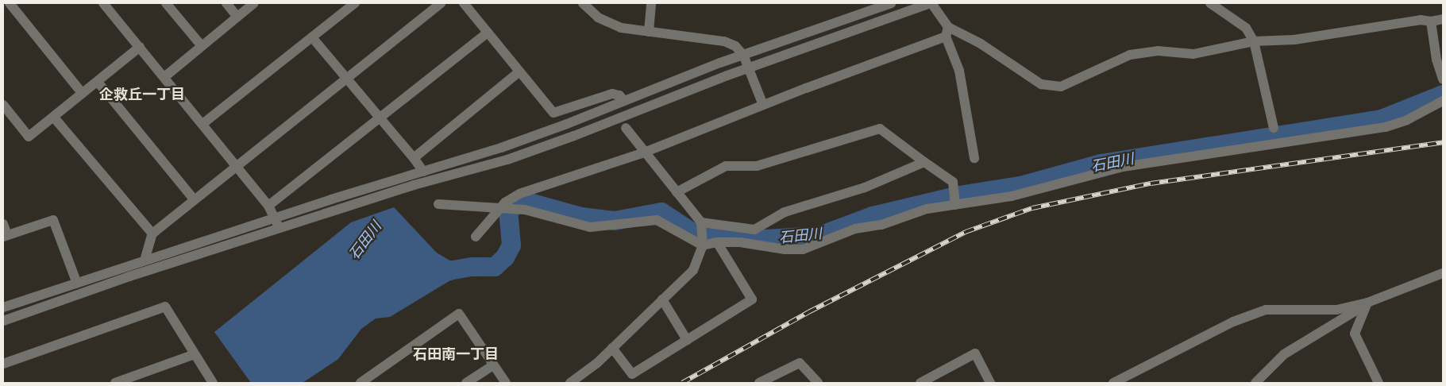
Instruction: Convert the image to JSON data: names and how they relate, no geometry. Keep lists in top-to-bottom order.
{
  "districts": ["企救丘一丁目", "石田南一丁目"],
  "water": ["石田川"]
}
